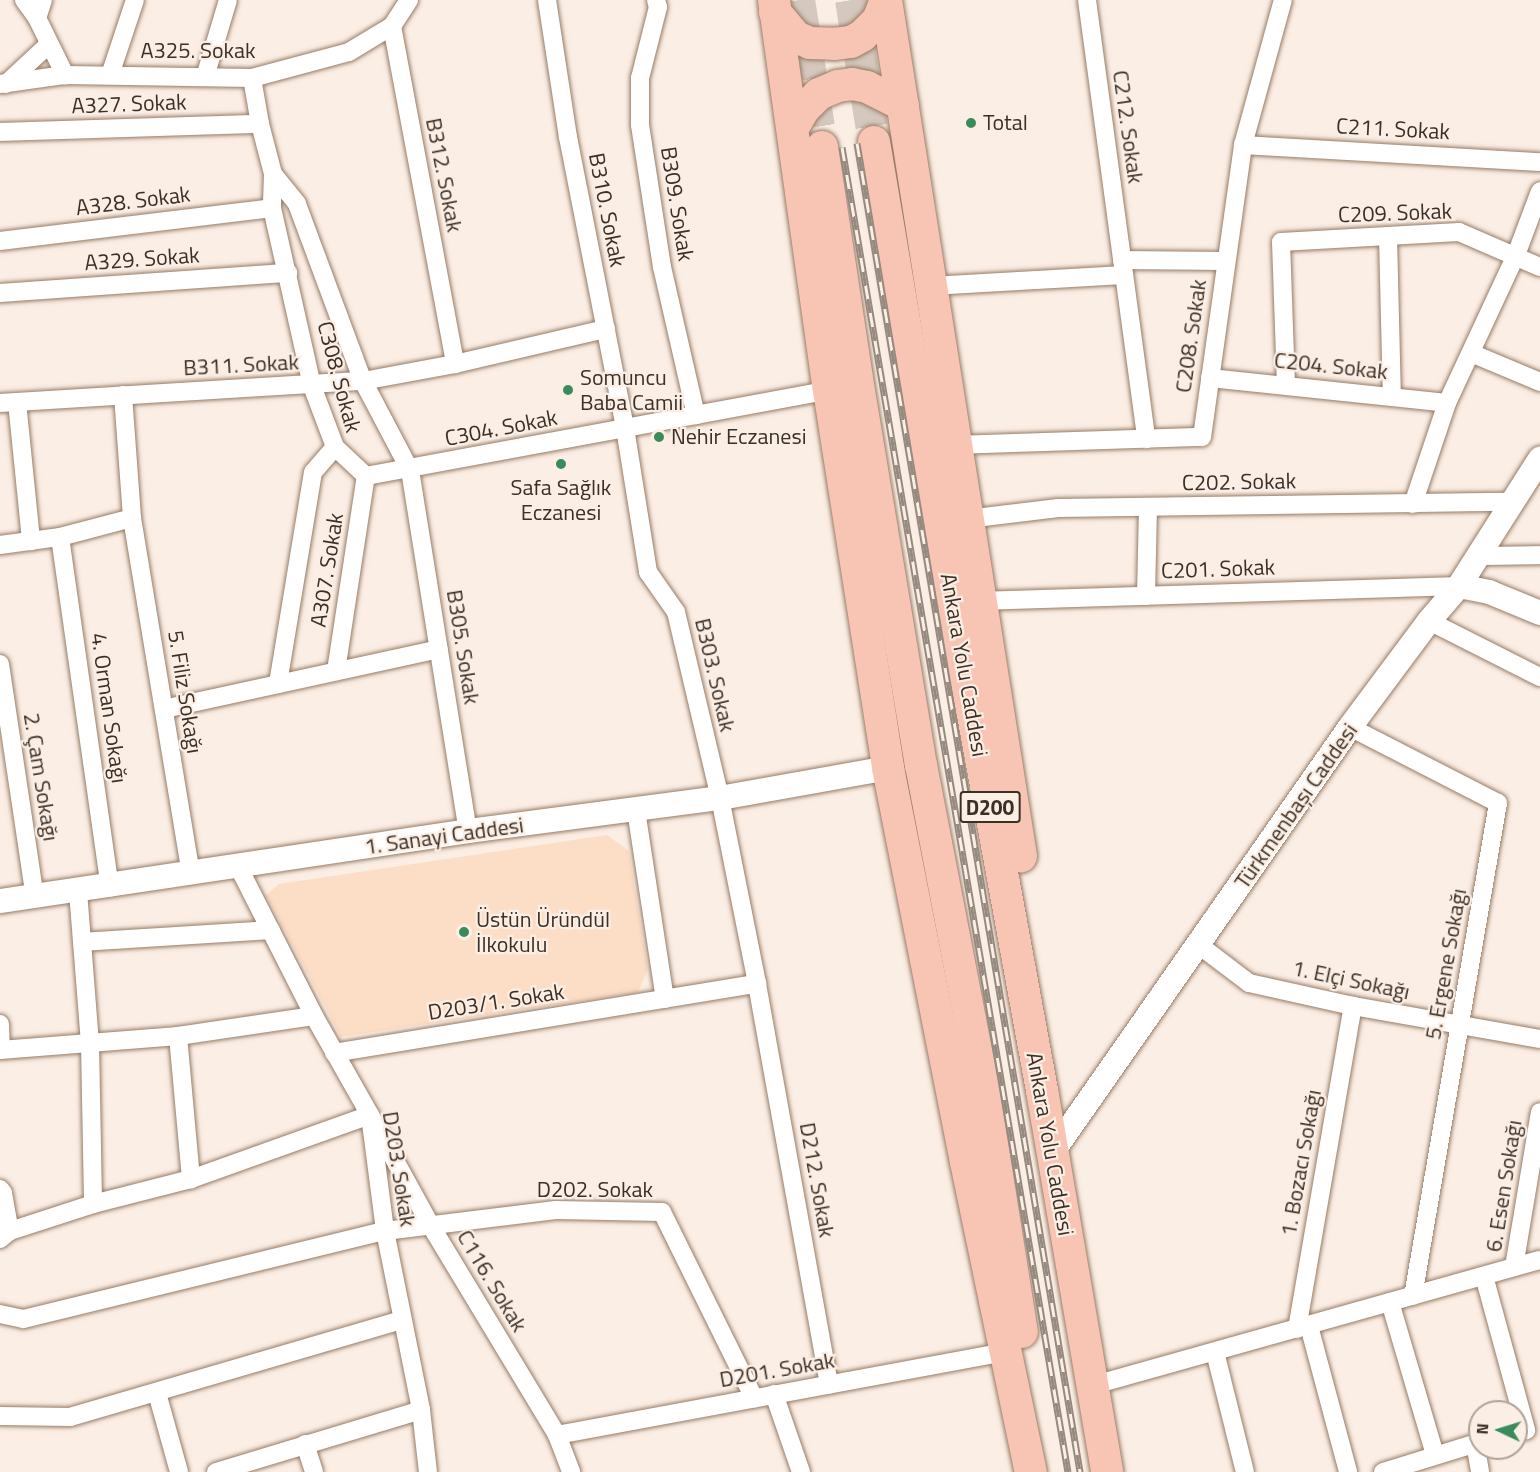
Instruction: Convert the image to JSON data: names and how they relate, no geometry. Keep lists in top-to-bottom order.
{
  "streets": {
    "highway": ["Ankara Yolu Caddesi", "D200"],
    "main road": ["Türkmenbaşı Caddesi", "1. Sanayi Caddesi"],
    "street": [
      "A325. Sokak",
      "A327. Sokak",
      "C212. Sokak",
      "C211. Sokak",
      "B312. Sokak",
      "A328. Sokak",
      "B309. Sokak",
      "B310. Sokak",
      "C209. Sokak",
      "A329. Sokak",
      "C208. Sokak",
      "B311. Sokak",
      "C204. Sokak",
      "C308. Sokak",
      "C304. Sokak",
      "C202. Sokak",
      "C201. Sokak",
      "A307. Sokak",
      "B305. Sokak",
      "B303. Sokak",
      "5. Filiz Sokağı",
      "4. Orman Sokağı",
      "2. Çam Sokağı",
      "5. Ergene Sokağı",
      "1. Elçi Sokağı",
      "D203/1. Sokak",
      "1. Bozacı Sokağı",
      "D203. Sokak",
      "D212. Sokak",
      "6. Esen Sokağı",
      "D202. Sokak",
      "C116. Sokak",
      "D201. Sokak"
    ]
  },
  "crossings": [
    ["A325. Sokak", "B312. Sokak"],
    ["A325. Sokak", "C308. Sokak"],
    ["A327. Sokak", "C308. Sokak"],
    ["C212. Sokak", "C208. Sokak"],
    ["C211. Sokak", "C208. Sokak"],
    ["B312. Sokak", "B311. Sokak"],
    ["A328. Sokak", "C308. Sokak"],
    ["B309. Sokak", "C304. Sokak"],
    ["B310. Sokak", "B311. Sokak"],
    ["B310. Sokak", "C304. Sokak"],
    ["B310. Sokak", "B303. Sokak"],
    ["C209. Sokak", "C204. Sokak"],
    ["A329. Sokak", "C308. Sokak"],
    ["C208. Sokak", "C204. Sokak"],
    ["B311. Sokak", "C308. Sokak"],
    ["B311. Sokak", "B305. Sokak"],
    ["B311. Sokak", "5. Filiz Sokağı"],
    ["C308. Sokak", "B305. Sokak"],
    ["C304. Sokak", "A307. Sokak"],
    ["C304. Sokak", "B305. Sokak"],
    ["C304. Sokak", "B303. Sokak"],
    ["C202. Sokak", "Türkmenbaşı Caddesi"],
    ["C201. Sokak", "Türkmenbaşı Caddesi"],
    ["B305. Sokak", "1. Sanayi Caddesi"],
    ["Ankara Yolu Caddesi", "Türkmenbaşı Caddesi"],
    ["B303. Sokak", "1. Sanayi Caddesi"],
    ["B303. Sokak", "D203/1. Sokak"],
    ["B303. Sokak", "D212. Sokak"],
    ["5. Filiz Sokağı", "1. Sanayi Caddesi"],
    ["4. Orman Sokağı", "1. Sanayi Caddesi"],
    ["2. Çam Sokağı", "1. Sanayi Caddesi"],
    ["Türkmenbaşı Caddesi", "5. Ergene Sokağı"],
    ["Türkmenbaşı Caddesi", "1. Elçi Sokağı"],
    ["1. Sanayi Caddesi", "D203. Sokak"],
    ["5. Ergene Sokağı", "1. Elçi Sokağı"],
    ["1. Elçi Sokağı", "1. Bozacı Sokağı"],
    ["D203/1. Sokak", "D203. Sokak"],
    ["D203/1. Sokak", "D212. Sokak"],
    ["D203. Sokak", "C116. Sokak"],
    ["D212. Sokak", "D201. Sokak"],
    ["D202. Sokak", "C116. Sokak"],
    ["D202. Sokak", "D201. Sokak"],
    ["C116. Sokak", "D201. Sokak"]
  ],
  "places": [
    "Total",
    "Somuncu Baba Camii",
    "Nehir Eczanesi",
    "Safa Sağlık Eczanesi",
    "Üstün Üründül İlkokulu"
  ],
  "north": "left"
}
